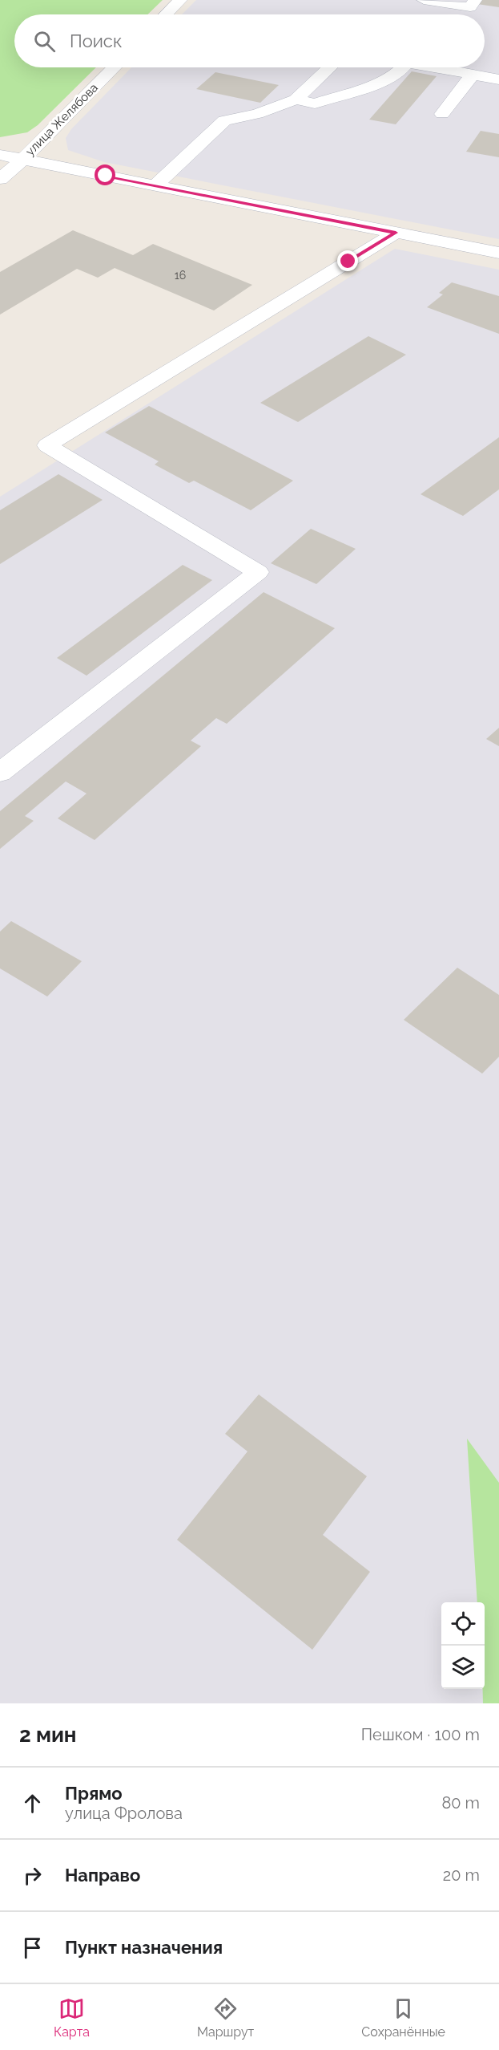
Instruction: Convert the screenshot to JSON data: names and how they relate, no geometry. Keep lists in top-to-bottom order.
{
  "streets": {
    "street": ["улица Желябова"]
  },
  "house_numbers": ["16"],
  "page": {
    "search": "Поиск",
    "heading": ["2 мин", "Пешком · 100 m"],
    "list": [
      ["Прямо", "улица Фролова", "80 m"],
      ["Направо", "20 m"],
      "Пункт назначения"
    ],
    "nav": ["Карта", "Маршрут", "Сохранённые"]
  }
}
